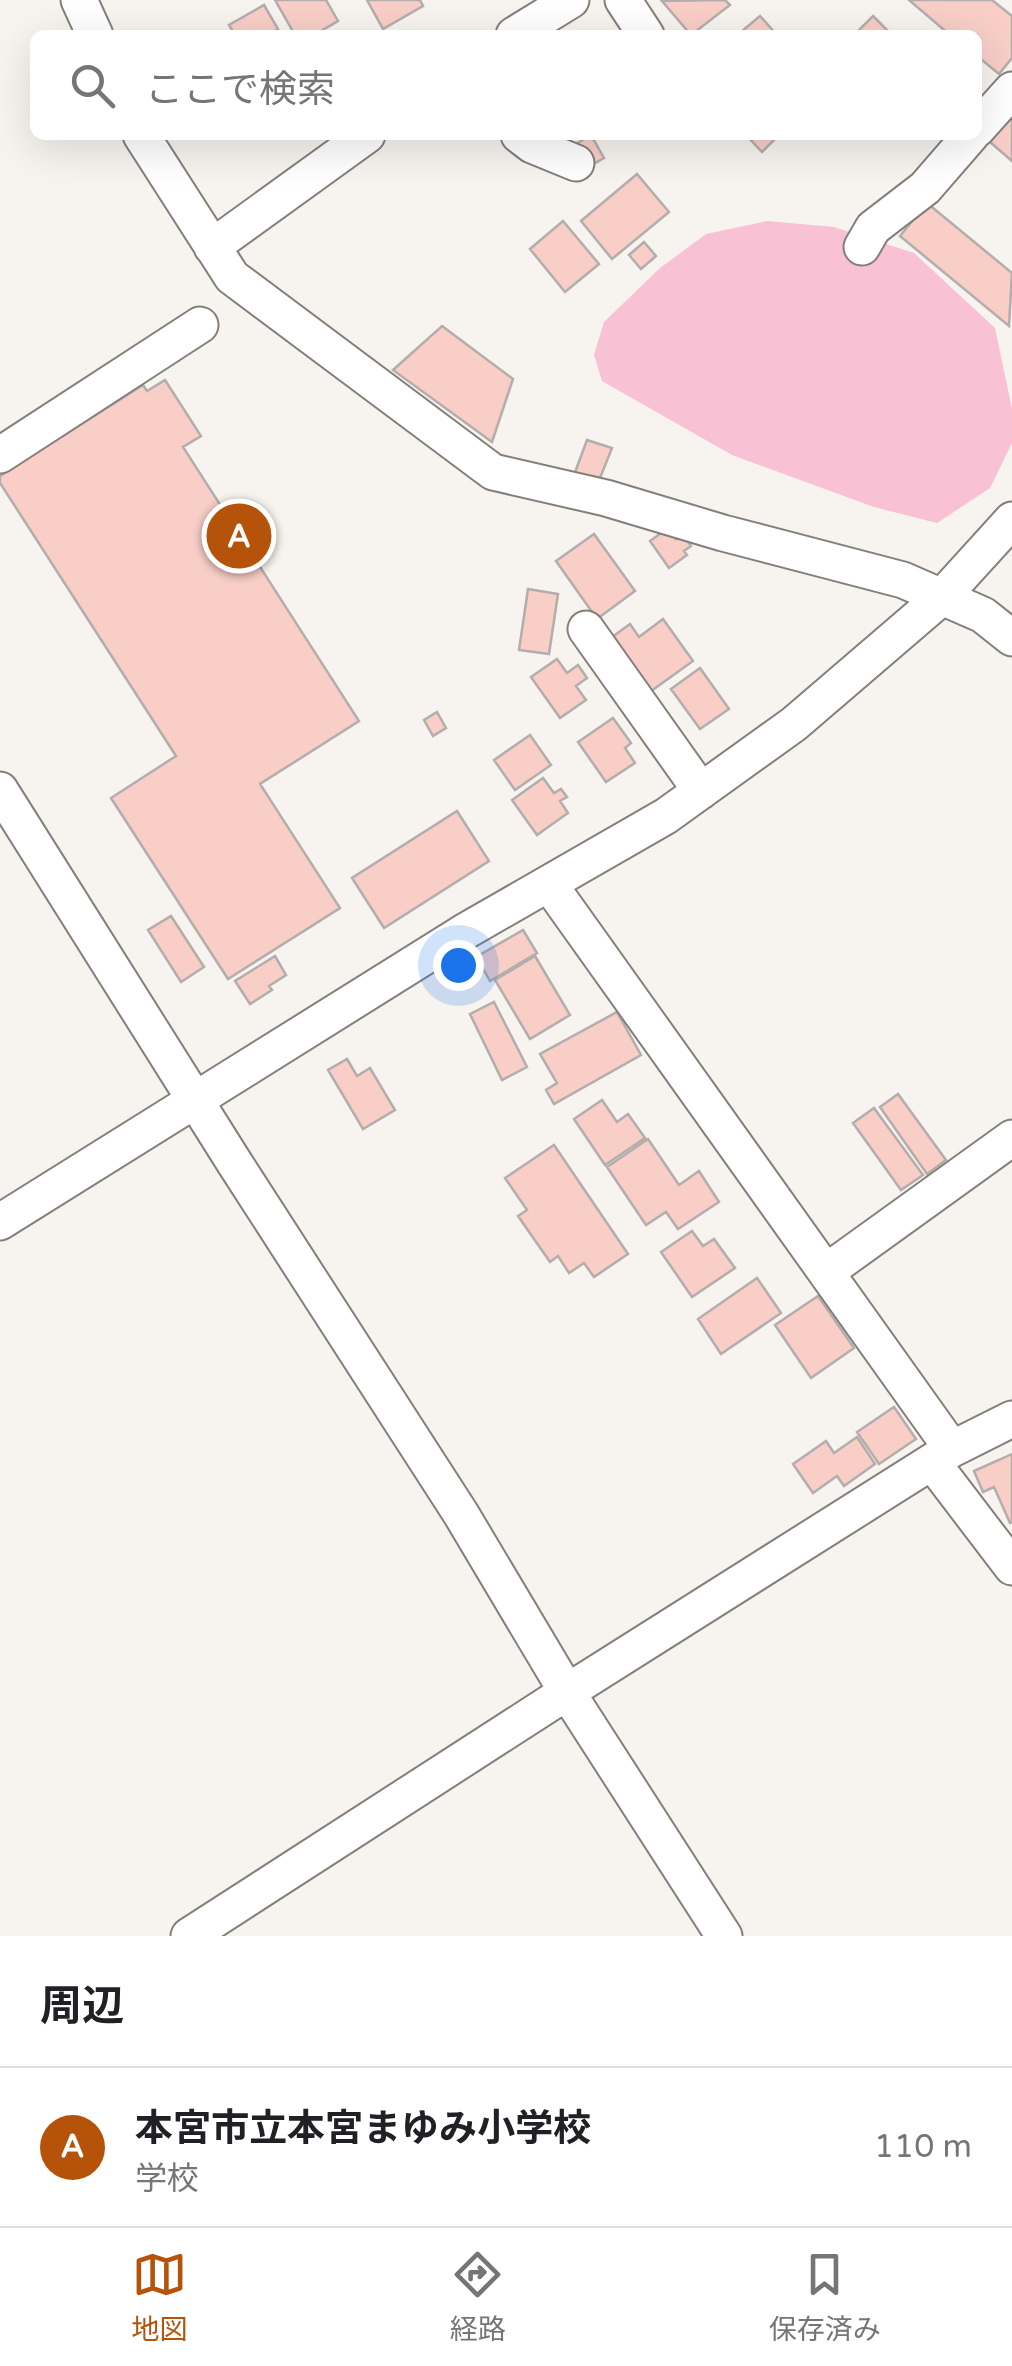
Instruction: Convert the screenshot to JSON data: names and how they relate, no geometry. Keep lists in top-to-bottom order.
{
  "page": {
    "search": "ここで検索",
    "pins": "A",
    "heading": "周辺",
    "list": [
      {
        "mark": "A",
        "name": "本宮市立本宮まゆみ小学校",
        "note": "学校",
        "value": "110 m"
      }
    ],
    "nav": ["地図", "経路", "保存済み"]
  }
}
